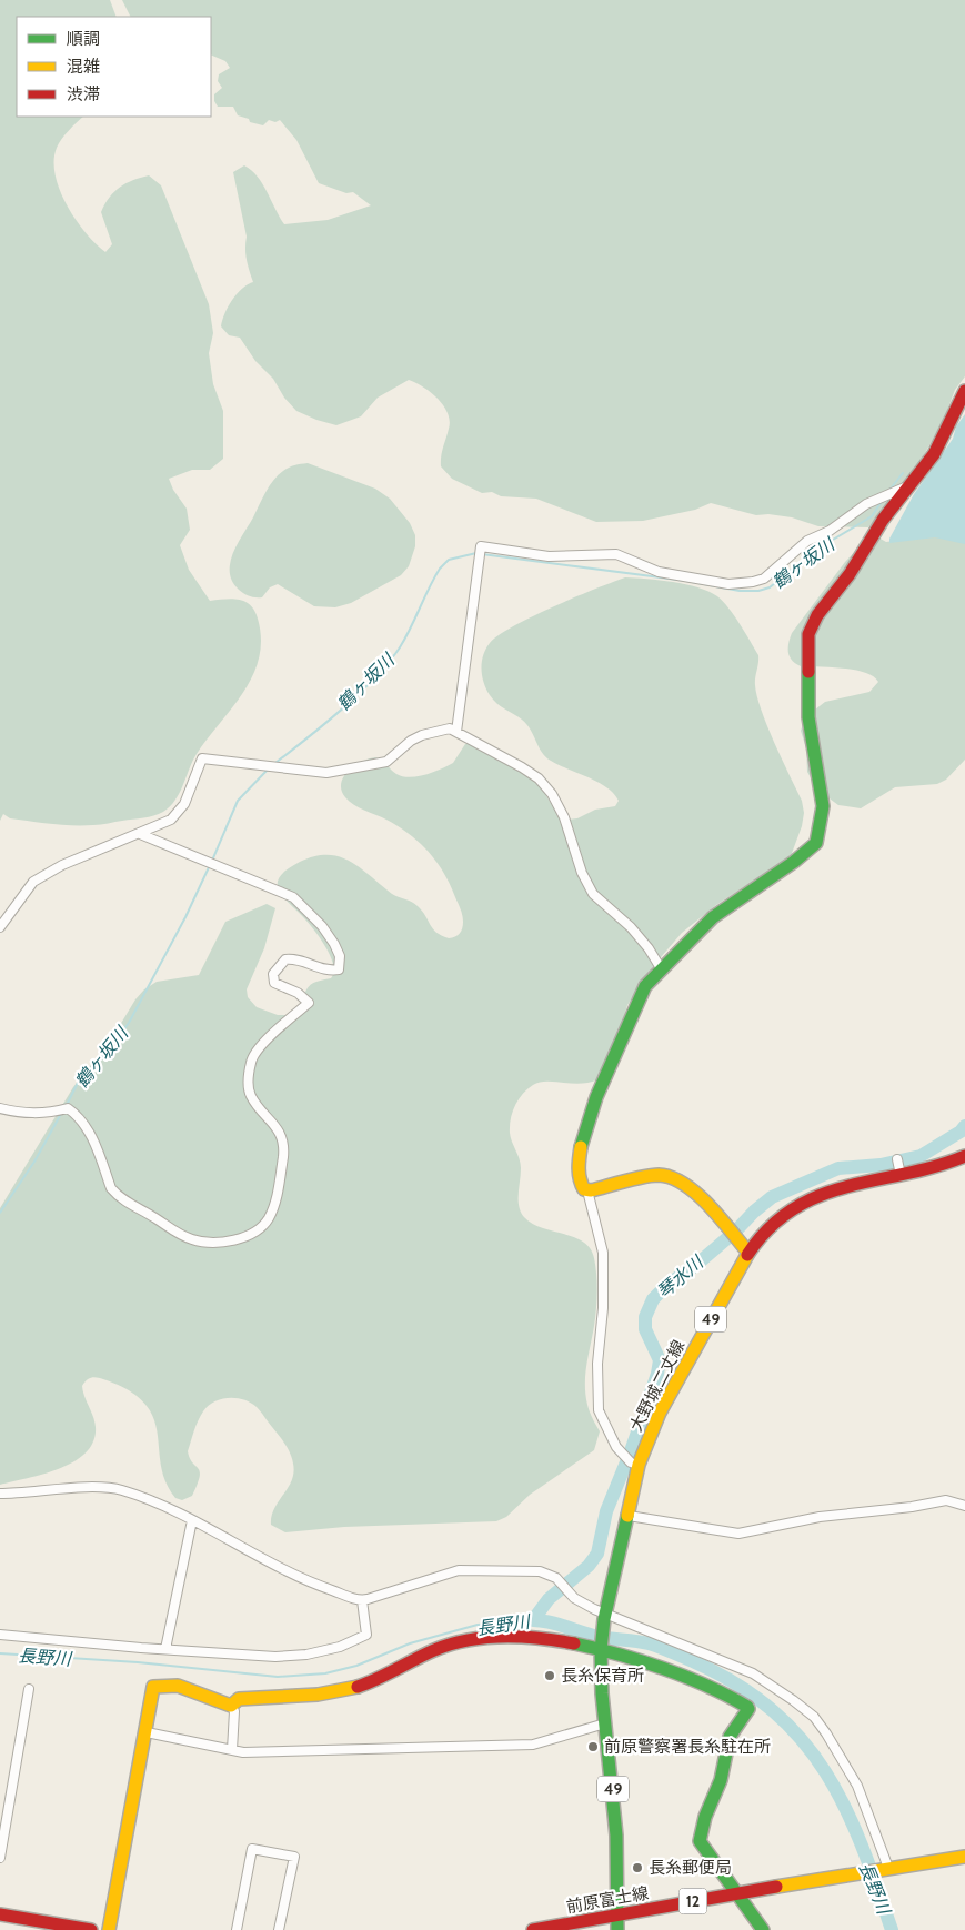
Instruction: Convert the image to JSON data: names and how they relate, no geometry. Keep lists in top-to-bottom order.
{
  "streets": {
    "street": [
      "49",
      "大野城二丈線",
      "前原富士線",
      "12"
    ]
  },
  "crossings": [
    ["49", "大野城二丈線"],
    ["49", "前原富士線"],
    ["前原富士線", "12"]
  ],
  "water": ["鶴ヶ坂川", "琴水川", "長野川"],
  "places": ["長糸保育所", "前原警察署長糸駐在所", "長糸郵便局"],
  "legend": ["順調", "混雑", "渋滞"]
}
